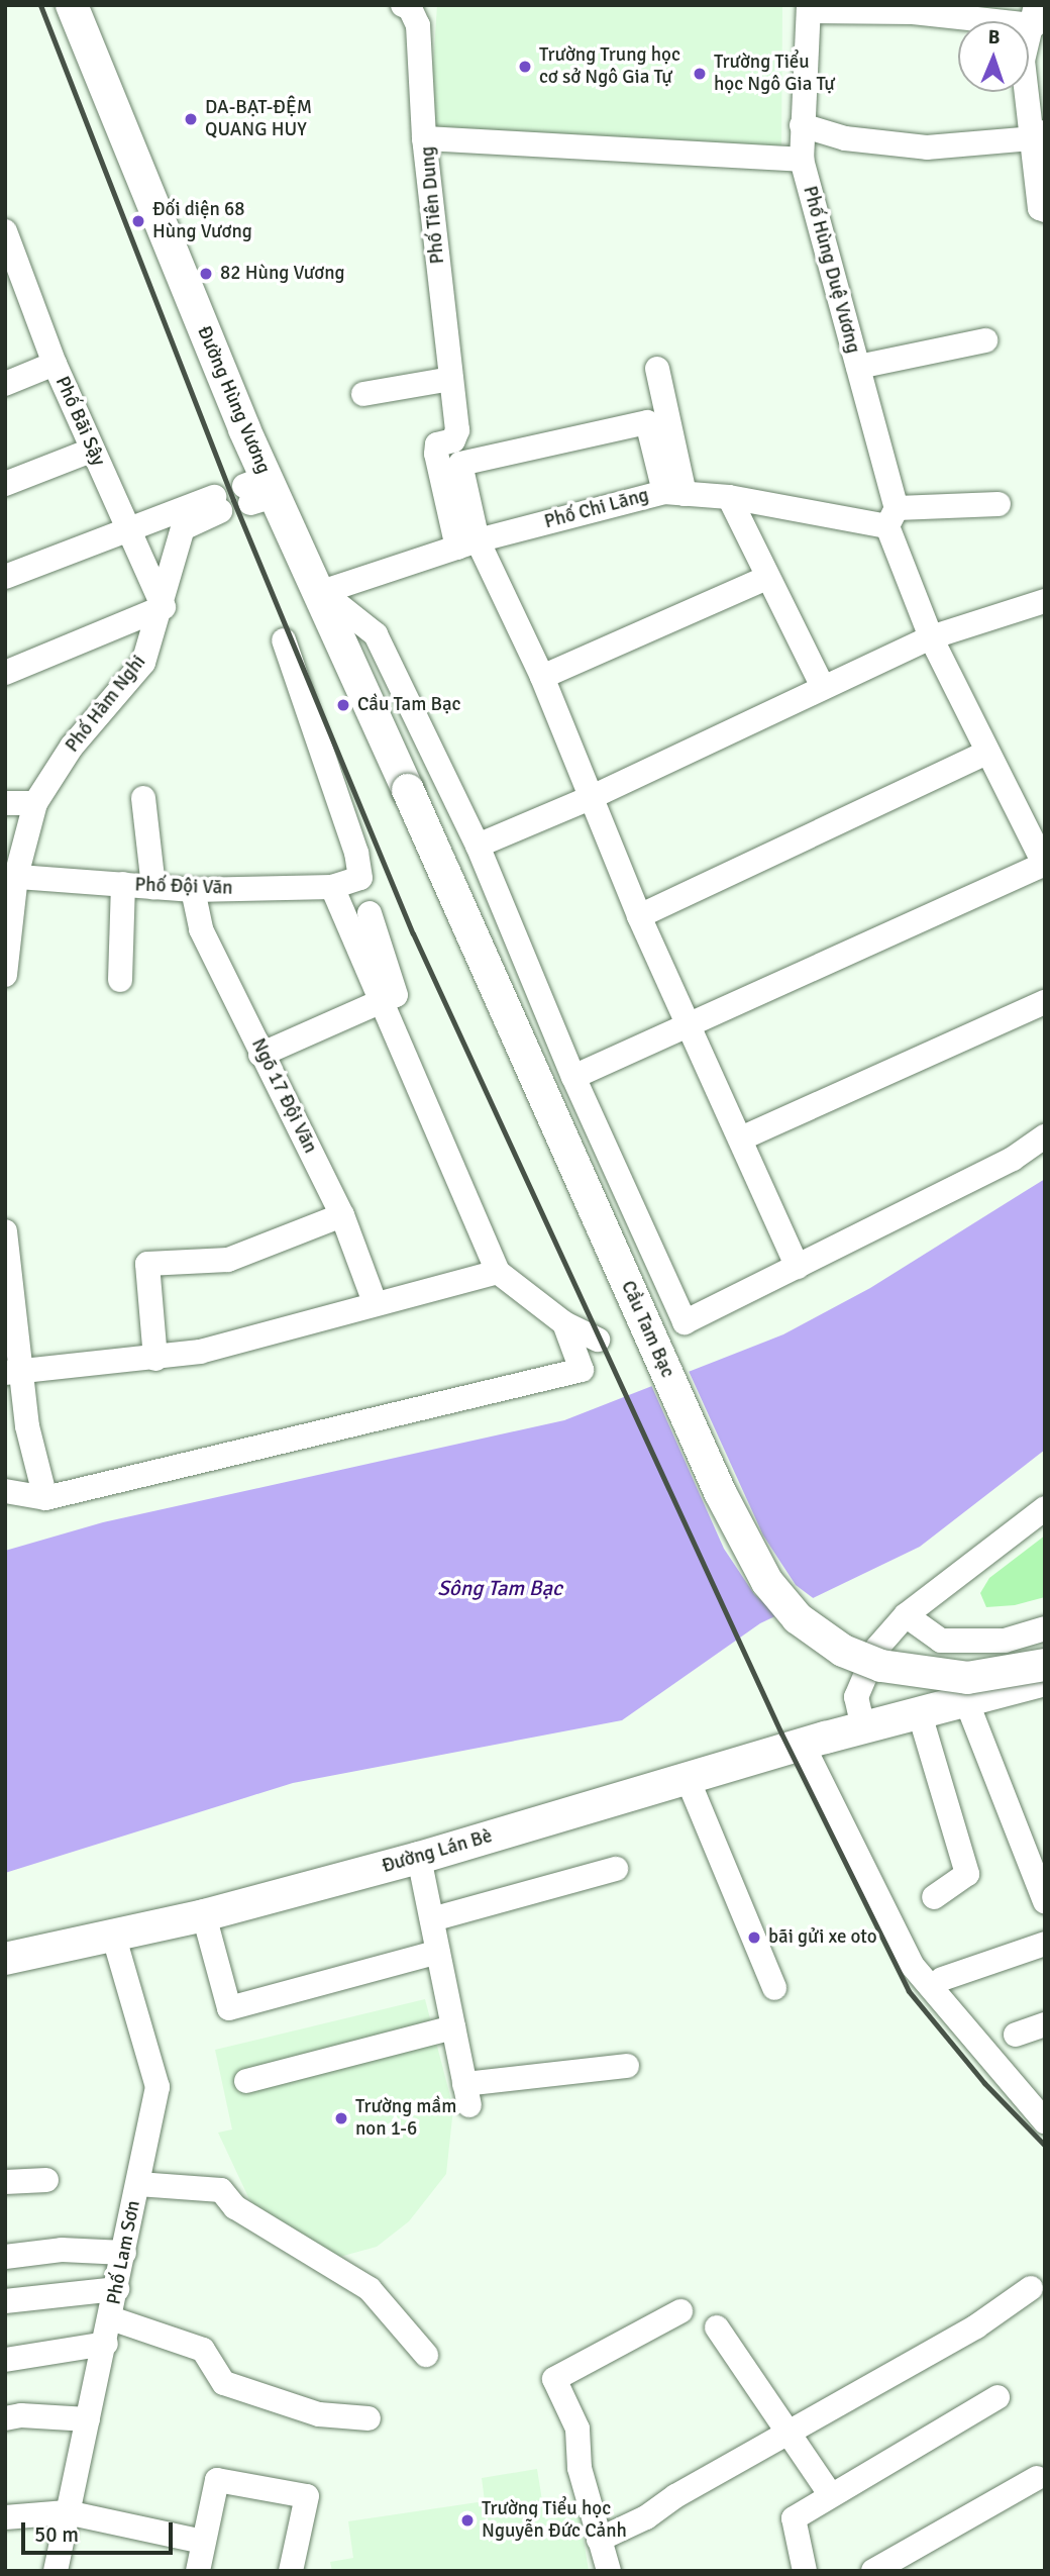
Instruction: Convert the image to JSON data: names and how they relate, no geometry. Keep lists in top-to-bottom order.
{
  "streets": {
    "main road": ["Đường Hùng Vương", "Cầu Tam Bạc", "Đường Lán Bè"],
    "street": [
      "Phố Tiên Dung",
      "Phố Hùng Duệ Vương",
      "Phố Bãi Sậy",
      "Phố Chi Lăng",
      "Phố Hàm Nghi",
      "Phố Đội Văn",
      "Ngõ 17 Đội Văn",
      "Phố Lam Sơn"
    ]
  },
  "crossings": [
    ["Phố Tiên Dung", "Phố Hùng Duệ Vương"],
    ["Phố Tiên Dung", "Phố Chi Lăng"],
    ["Phố Hùng Duệ Vương", "Phố Chi Lăng"],
    ["Đường Hùng Vương", "Phố Chi Lăng"],
    ["Đường Hùng Vương", "Cầu Tam Bạc"],
    ["Phố Bãi Sậy", "Phố Hàm Nghi"],
    ["Phố Hàm Nghi", "Phố Đội Văn"],
    ["Phố Đội Văn", "Ngõ 17 Đội Văn"],
    ["Đường Lán Bè", "Phố Lam Sơn"]
  ],
  "water": ["Sông Tam Bạc"],
  "places": [
    "Trường Trung học cơ sở Ngô Gia Tự",
    "Trường Tiểu học Ngô Gia Tự",
    "DA-BẠT-ĐỆM QUANG HUY",
    "Đối diện 68 Hùng Vương",
    "82 Hùng Vương",
    "Cầu Tam Bạc",
    "bãi gửi xe oto",
    "Trường mầm non 1-6",
    "Trường Tiểu học Nguyễn Đức Cảnh"
  ],
  "scale_bar": "50 m",
  "north": "top"
}
